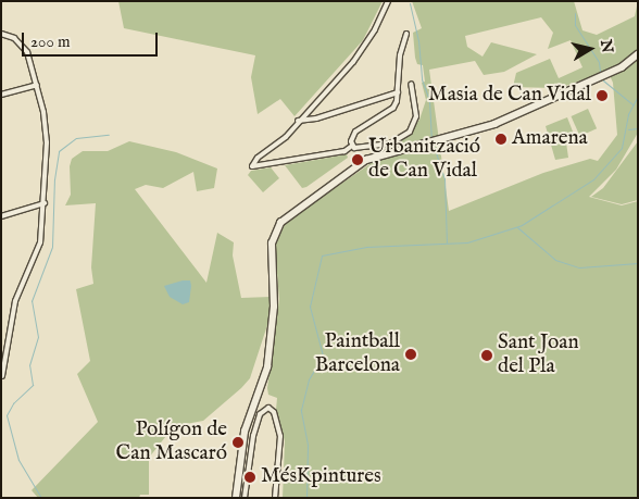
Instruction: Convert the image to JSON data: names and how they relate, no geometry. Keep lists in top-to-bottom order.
{
  "places": [
    "Masia de Can Vidal",
    "Amarena",
    "Urbanització de Can Vidal",
    "Paintball Barcelona",
    "Sant Joan del Pla",
    "Polígon de Can Mascaró",
    "MésKpintures"
  ],
  "scale_bar": "200 m",
  "north": "right"
}
